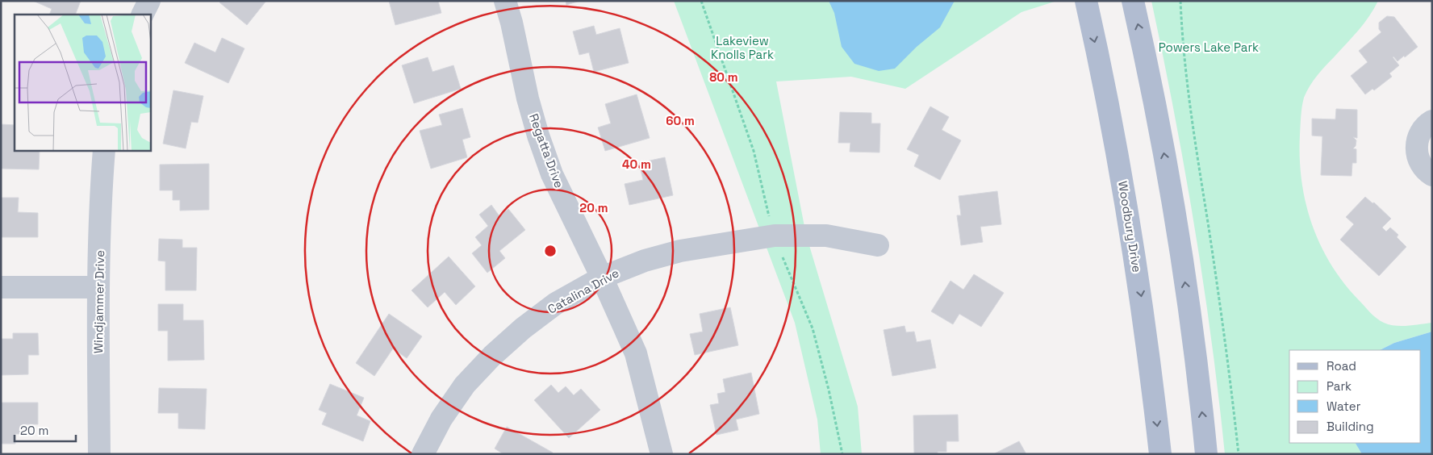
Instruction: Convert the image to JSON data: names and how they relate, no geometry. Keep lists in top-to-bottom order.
{
  "streets": {
    "main road": ["Woodbury Drive"],
    "street": ["Regatta Drive", "Catalina Drive", "Windjammer Drive"]
  },
  "crossings": [
    ["Regatta Drive", "Catalina Drive"]
  ],
  "parks": ["Lakeview Knolls Park", "Powers Lake Park"],
  "legend": [
    "Road",
    "Park",
    "Water",
    "Building"
  ],
  "scale_bar": "20 m",
  "rings": [
    "80 m",
    "60 m",
    "40 m",
    "20 m"
  ]
}
